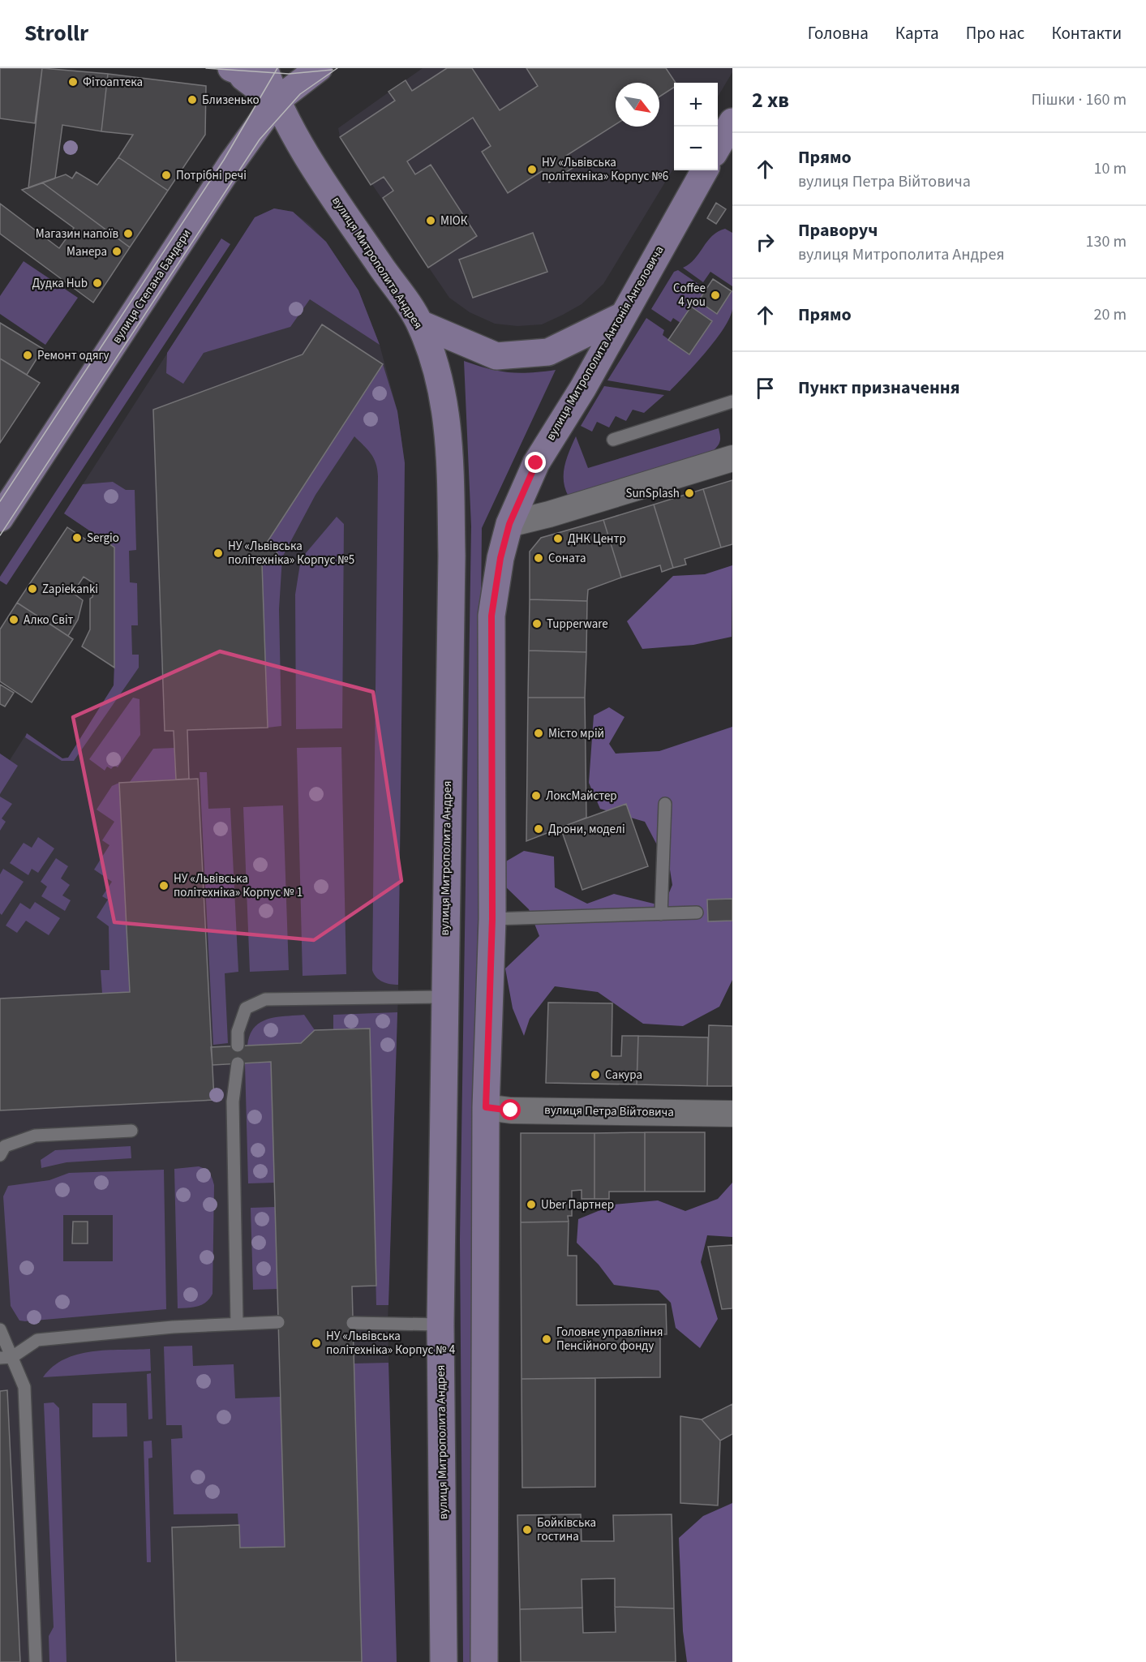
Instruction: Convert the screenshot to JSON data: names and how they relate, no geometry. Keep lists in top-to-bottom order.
{
  "streets": {
    "street": [
      "вулиця Митрополита Андрея",
      "вулиця Степана Бандери",
      "вулиця Митрополита Антонія Ангеловича",
      "вулиця Петра Війтовича"
    ]
  },
  "crossings": [
    ["вулиця Митрополита Андрея", "вулиця Степана Бандери"]
  ],
  "places": [
    "Фітоаптека",
    "Близенько",
    "НУ «Львівська політехніка» Корпус №6",
    "Потрібні речі",
    "МІОК",
    "Магазин напоїв",
    "Манера",
    "Дудка Hub",
    "Coffee 4 you",
    "Ремонт одягу",
    "SunSplash",
    "Sergio",
    "ДНК Центр",
    "НУ «Львівська політехніка» Корпус №5",
    "Соната",
    "Zapiekanki",
    "Алко Світ",
    "Tupperware",
    "Місто мрій",
    "ЛоксМайстер",
    "Дрони, моделі",
    "НУ «Львівська політехніка» Корпус № 1",
    "Сакура",
    "Uber Партнер",
    "Головне управління Пенсійного фонду",
    "НУ «Львівська політехніка» Корпус № 4",
    "Бойківська гостина"
  ],
  "north": "bottom right",
  "page": {
    "header": "Strollr",
    "nav": [
      "Головна",
      "Карта",
      "Про нас",
      "Контакти"
    ],
    "heading": ["2 хв", "Пішки · 160 m"],
    "map_buttons": ["+", "−"],
    "list": [
      ["Прямо", "вулиця Петра Війтовича", "10 m"],
      ["Праворуч", "вулиця Митрополита Андрея", "130 m"],
      ["Прямо", "20 m"],
      "Пункт призначення"
    ]
  }
}
